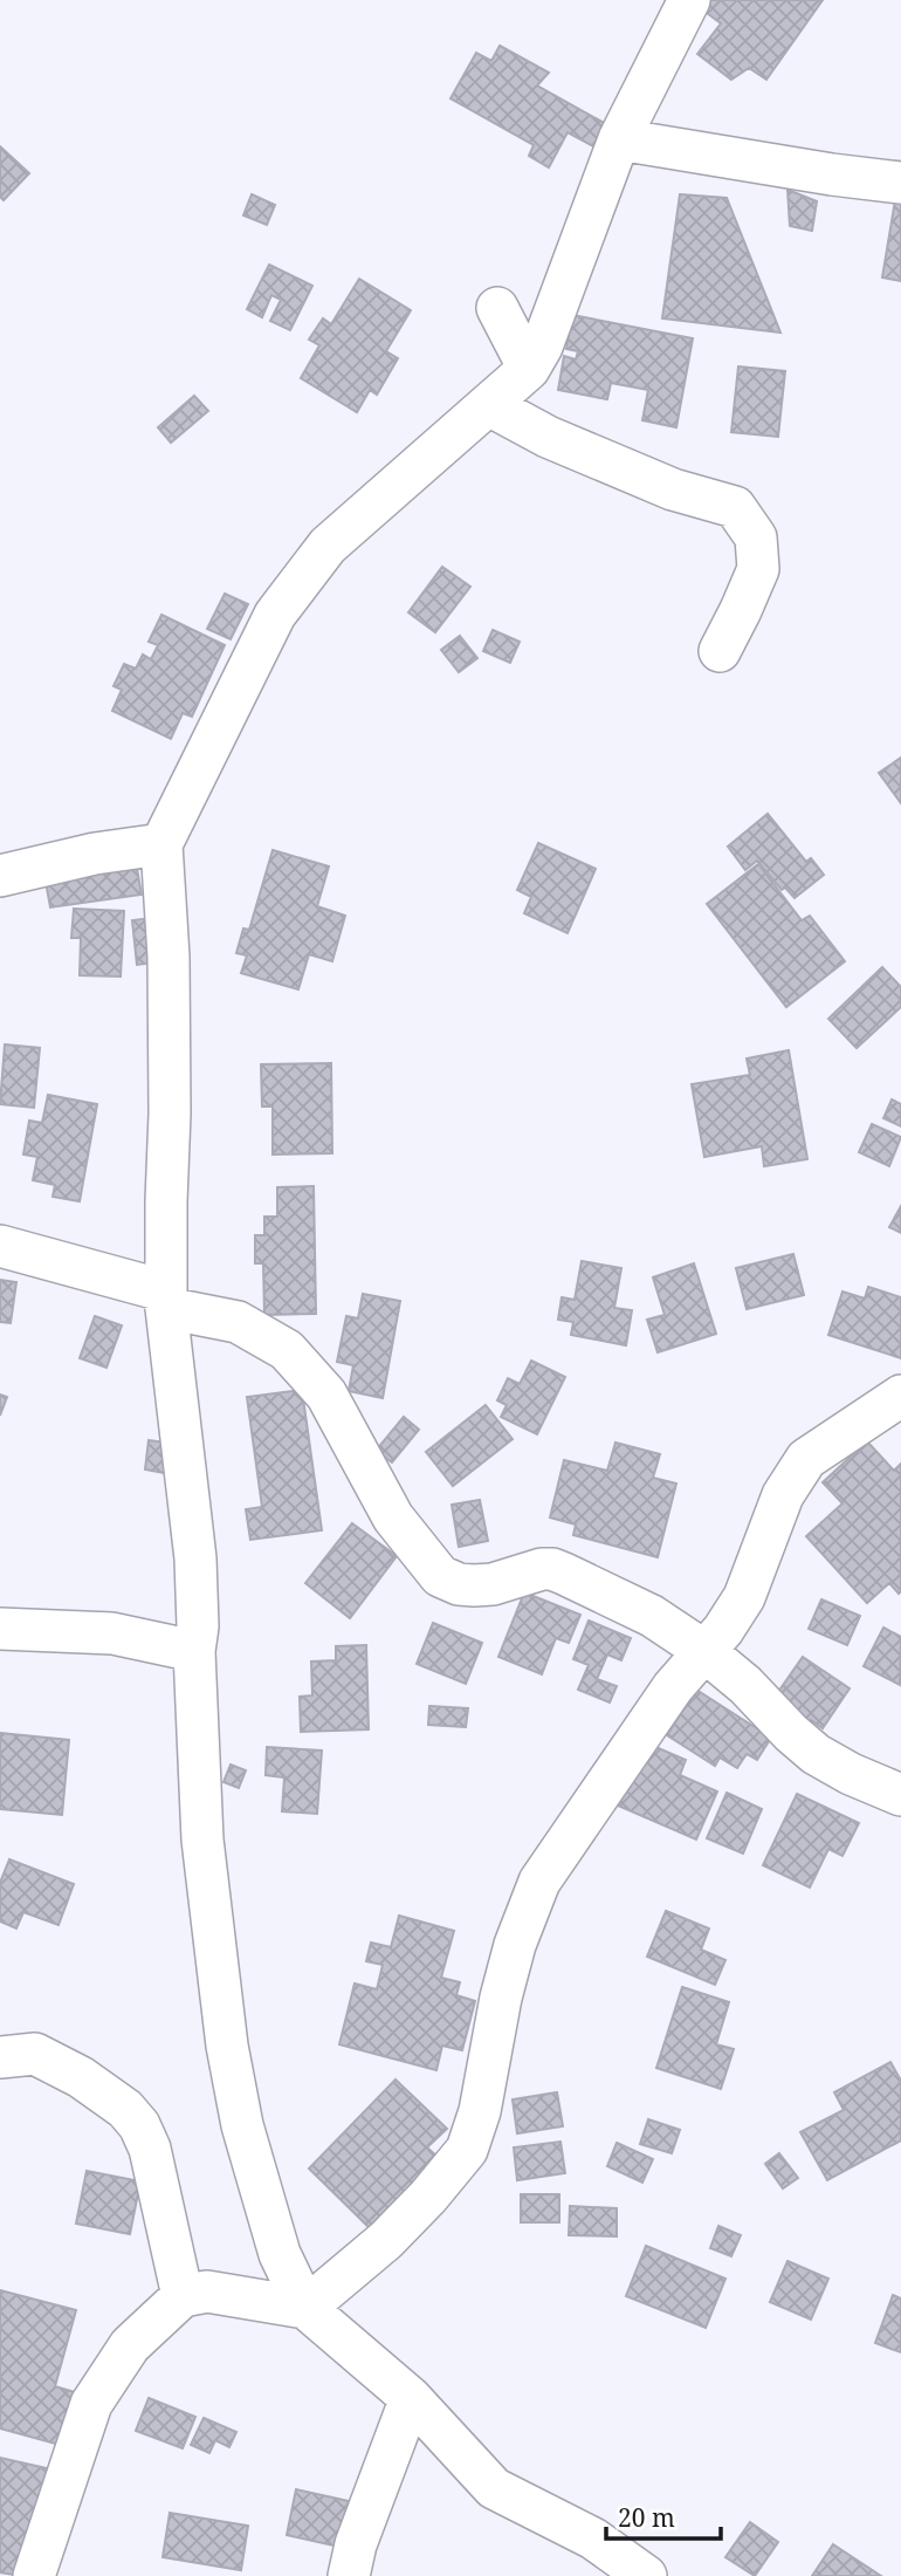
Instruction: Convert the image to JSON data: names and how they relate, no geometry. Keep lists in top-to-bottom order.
{
  "scale_bar": "20 m"
}
